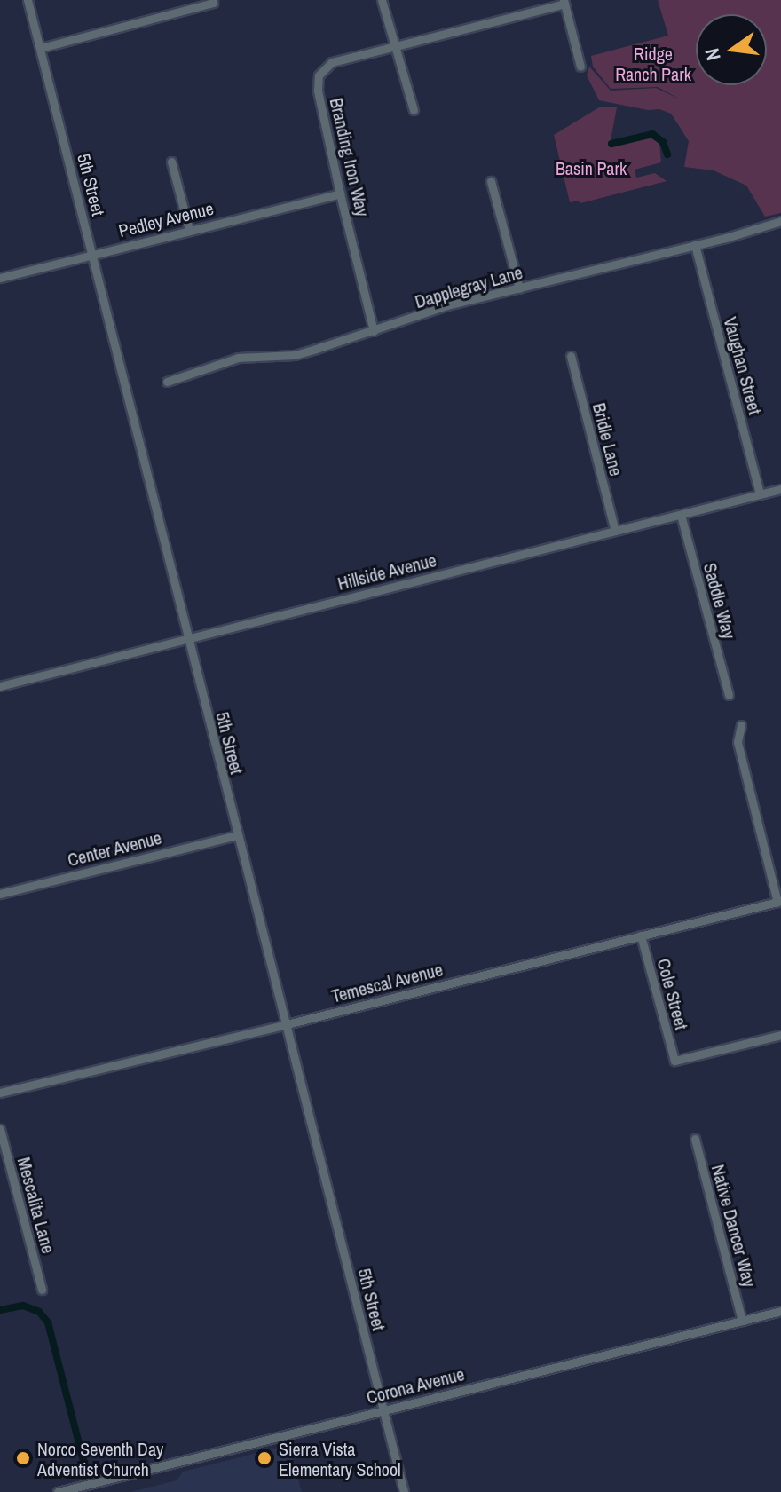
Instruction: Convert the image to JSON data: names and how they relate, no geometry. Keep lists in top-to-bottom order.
{
  "streets": {
    "street": [
      "Branding Iron Way",
      "5th Street",
      "Pedley Avenue",
      "Dapplegray Lane",
      "Vaughan Street",
      "Bridle Lane",
      "Hillside Avenue",
      "Saddle Way",
      "Center Avenue",
      "Temescal Avenue",
      "Cole Street",
      "Mescalita Lane",
      "Native Dancer Way",
      "Corona Avenue"
    ]
  },
  "crossings": [
    ["Branding Iron Way", "Pedley Avenue"],
    ["Branding Iron Way", "Dapplegray Lane"],
    ["5th Street", "Pedley Avenue"],
    ["5th Street", "Hillside Avenue"],
    ["5th Street", "Center Avenue"],
    ["5th Street", "Temescal Avenue"],
    ["5th Street", "Corona Avenue"],
    ["Dapplegray Lane", "Vaughan Street"],
    ["Vaughan Street", "Hillside Avenue"],
    ["Bridle Lane", "Hillside Avenue"],
    ["Hillside Avenue", "Saddle Way"],
    ["Temescal Avenue", "Cole Street"],
    ["Native Dancer Way", "Corona Avenue"]
  ],
  "parks": ["Ridge Ranch Park", "Basin Park"],
  "places": ["Norco Seventh Day Adventist Church", "Sierra Vista Elementary School"],
  "north": "left"
}
